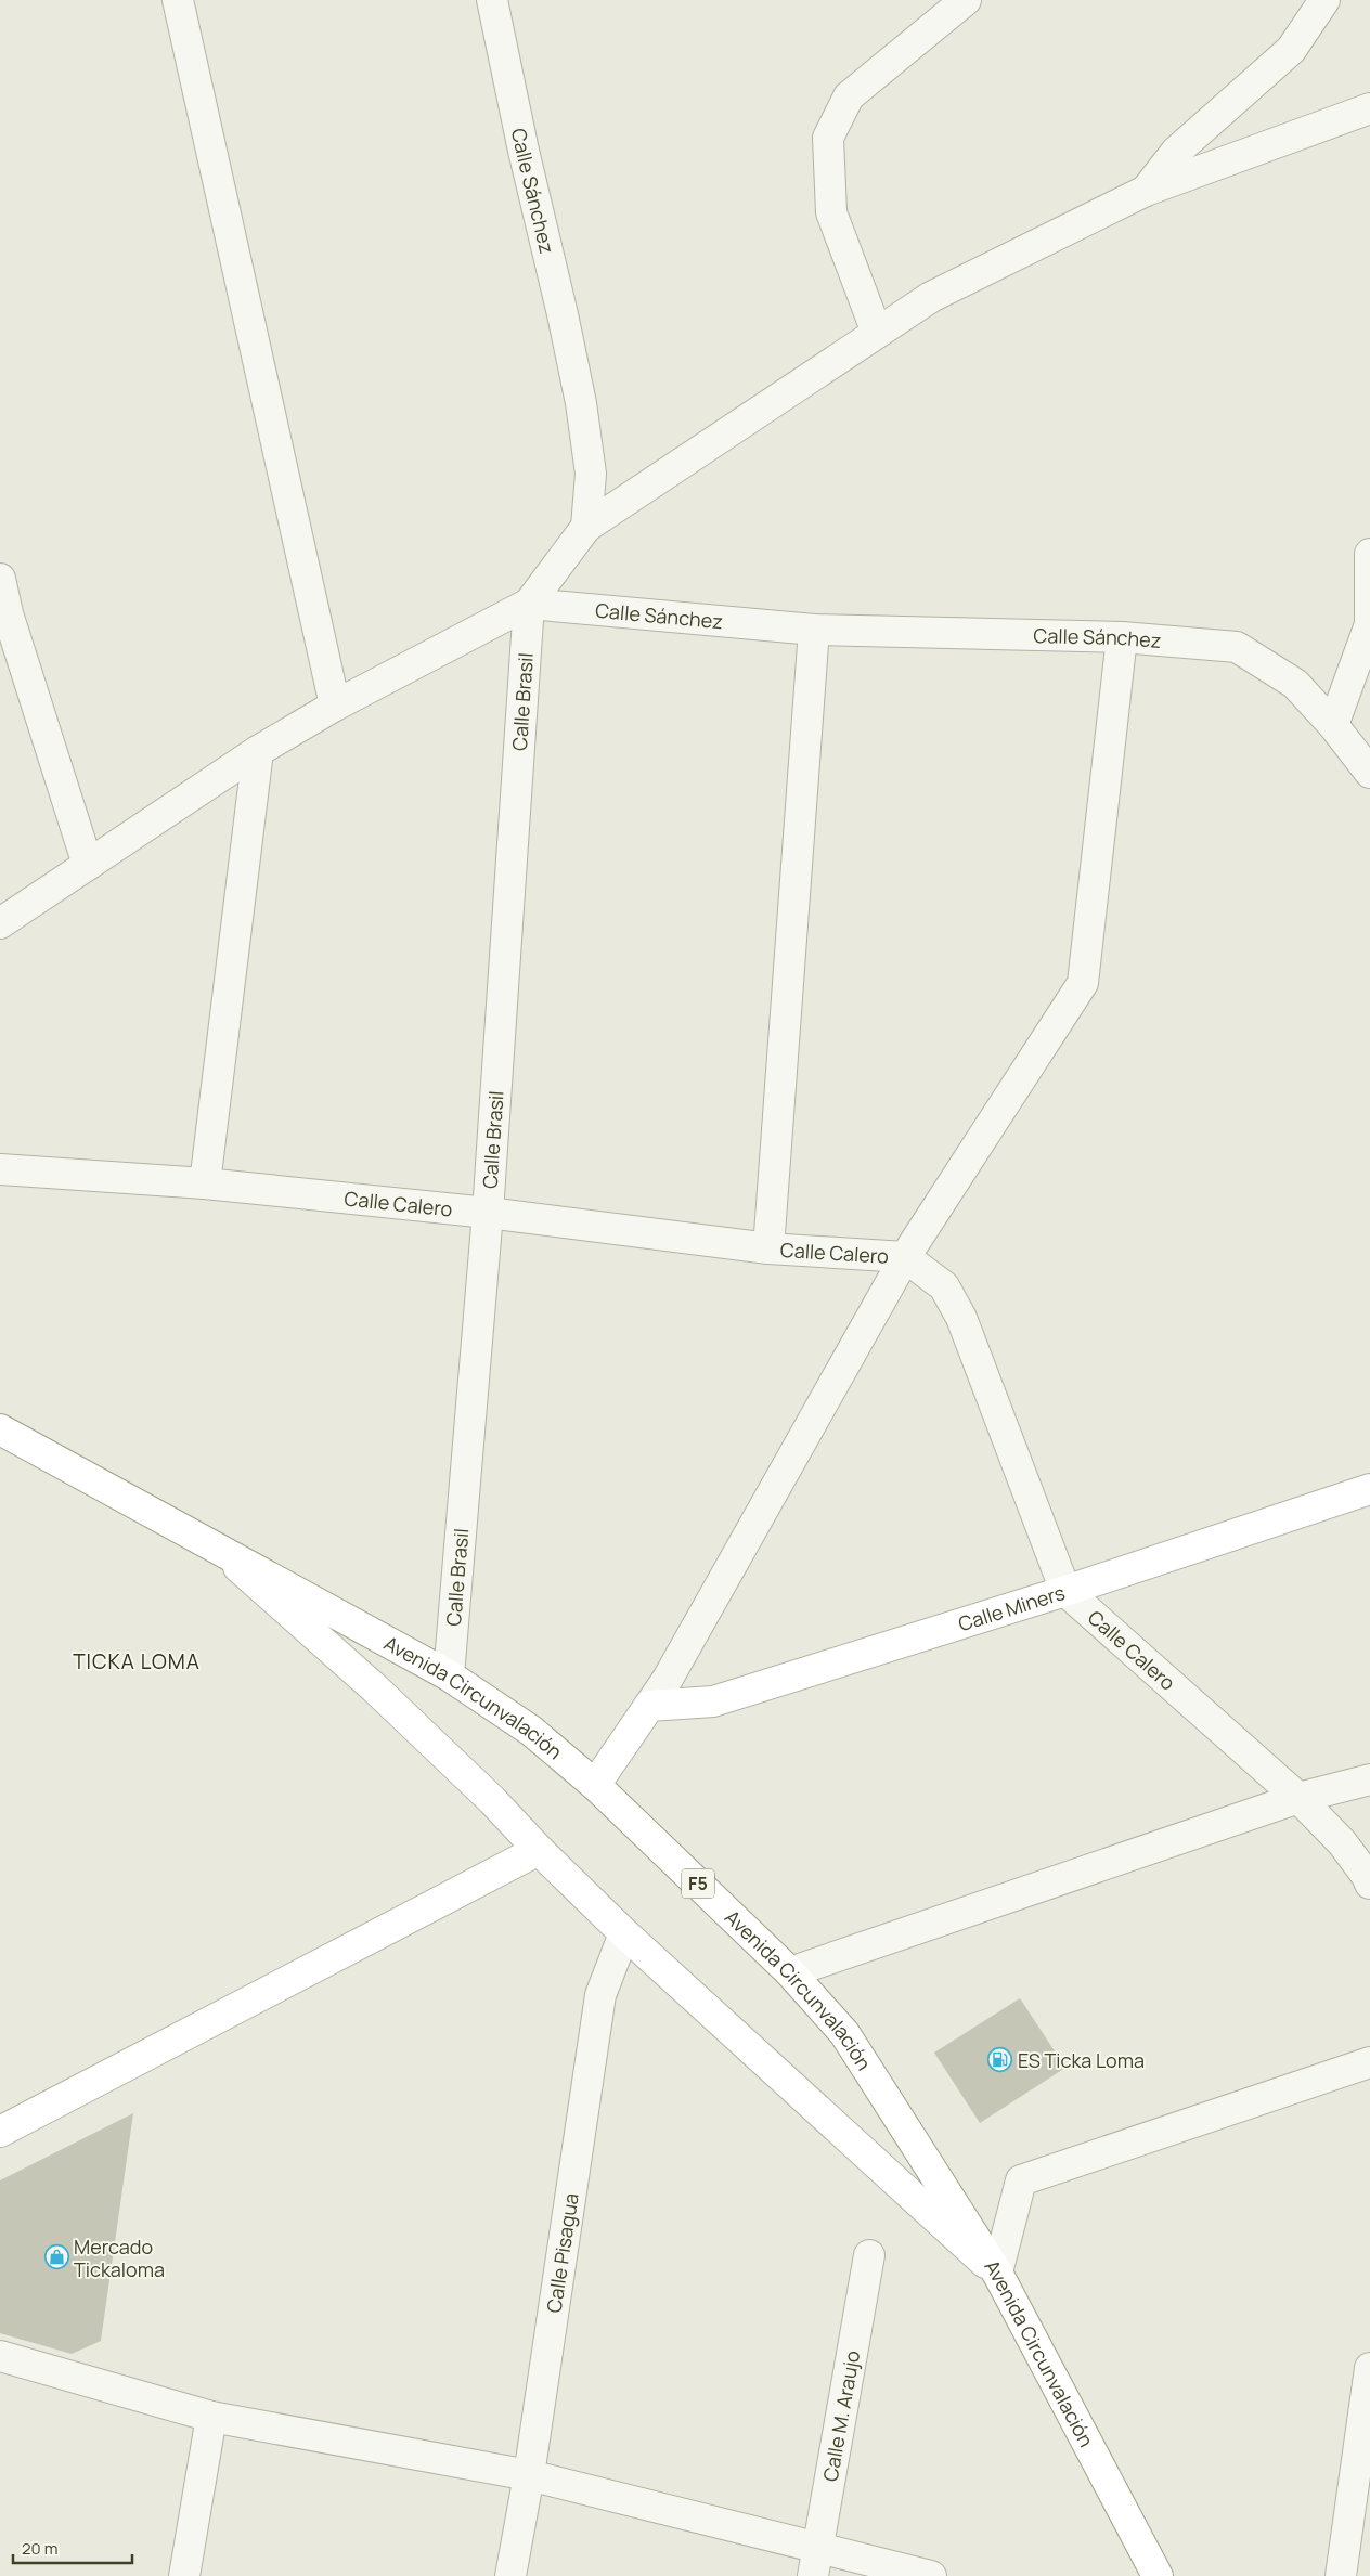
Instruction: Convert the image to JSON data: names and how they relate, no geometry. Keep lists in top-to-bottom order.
{
  "streets": {
    "main road": ["Calle Miners", "Avenida Circunvalación", "F5"],
    "street": [
      "Calle Sánchez",
      "Calle Brasil",
      "Calle Calero",
      "Calle Pisagua",
      "Calle M. Araujo"
    ]
  },
  "crossings": [
    ["Calle Sánchez", "Calle Brasil"],
    ["Calle Brasil", "Calle Calero"],
    ["Calle Brasil", "Avenida Circunvalación"],
    ["Calle Calero", "Calle Miners"]
  ],
  "districts": ["TICKA LOMA"],
  "places": {
    "fuel station": ["ES Ticka Loma"],
    "shop": ["Mercado Tickaloma"]
  },
  "scale_bar": "20 m"
}
